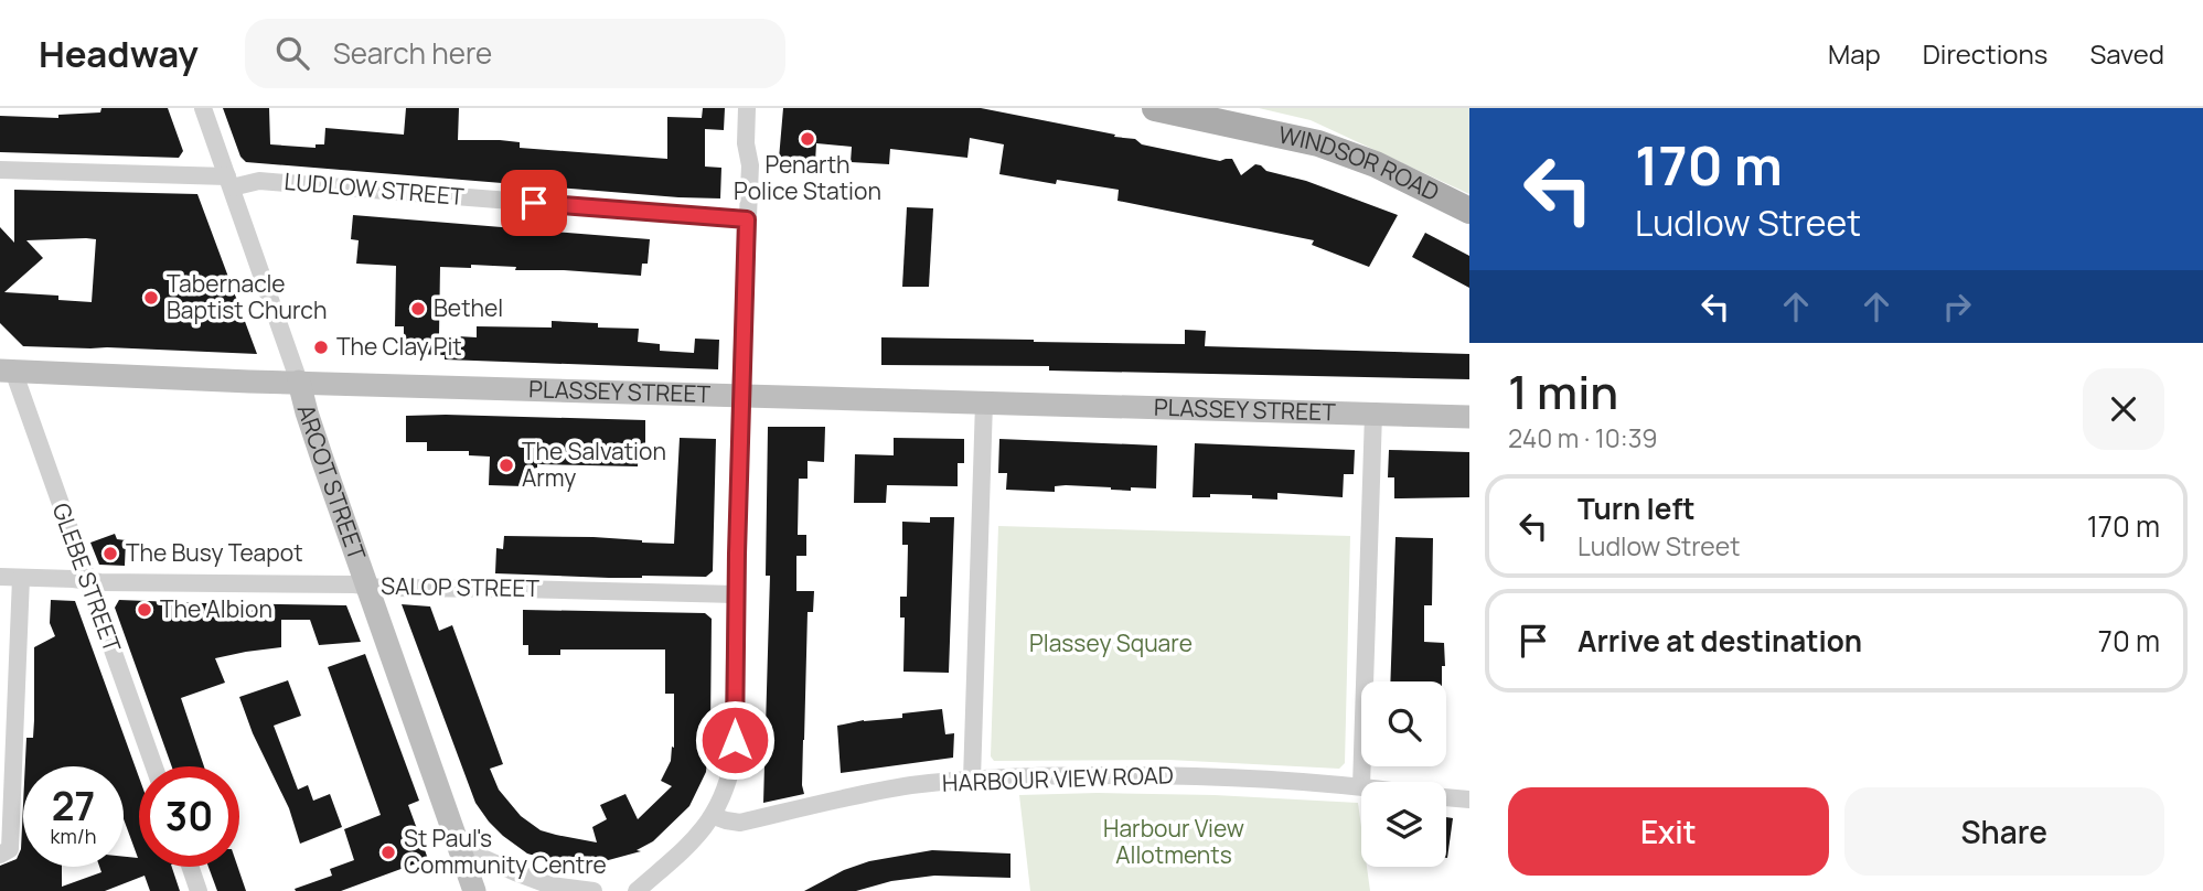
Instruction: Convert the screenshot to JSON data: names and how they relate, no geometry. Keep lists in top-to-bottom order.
{
  "streets": {
    "main road": ["WINDSOR ROAD"],
    "street": [
      "LUDLOW STREET",
      "PLASSEY STREET",
      "ARCOT STREET",
      "GLEBE STREET",
      "SALOP STREET",
      "HARBOUR VIEW ROAD"
    ]
  },
  "crossings": [
    ["LUDLOW STREET", "ARCOT STREET"],
    ["PLASSEY STREET", "ARCOT STREET"],
    ["PLASSEY STREET", "GLEBE STREET"],
    ["ARCOT STREET", "SALOP STREET"],
    ["GLEBE STREET", "SALOP STREET"]
  ],
  "parks": ["Plassey Square", "Harbour View Allotments"],
  "places": [
    "Penarth Police Station",
    "Tabernacle Baptist Church",
    "Bethel",
    "The Clay Pit",
    "The Salvation Army",
    "The Busy Teapot",
    "The Albion",
    "St Paul's Community Centre"
  ],
  "page": {
    "header": "Headway",
    "search": "Search here",
    "nav": ["Map", "Directions", "Saved"],
    "turn": ["170 m", "Ludlow Street"],
    "heading": ["1 min", "240 m · 10:39"],
    "list": [
      {
        "name": "Turn left",
        "note": "Ludlow Street",
        "value": "170 m"
      },
      {
        "name": "Arrive at destination",
        "value": "70 m"
      }
    ],
    "speed": "27 km/h",
    "limit": "30",
    "buttons": ["Exit", "Share"]
  }
}
